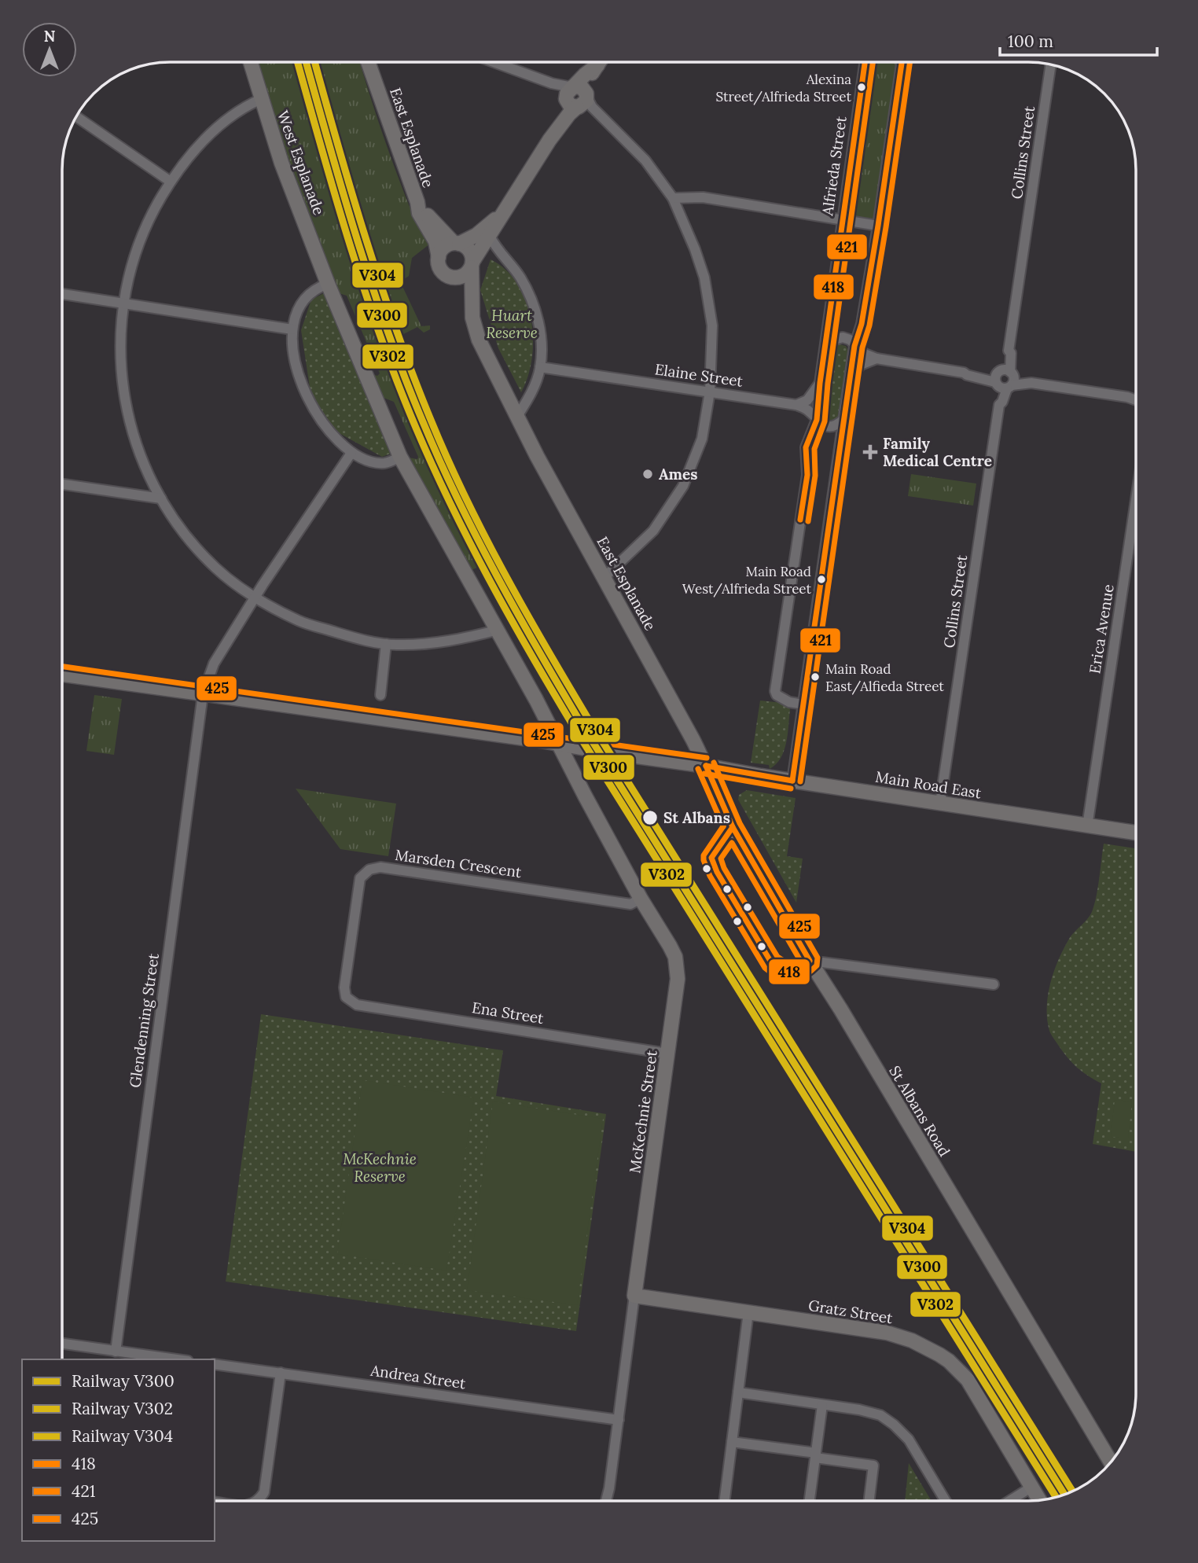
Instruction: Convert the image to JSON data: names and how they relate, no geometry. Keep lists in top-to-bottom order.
{
  "streets": {
    "street": [
      "East Esplanade",
      "Collins Street",
      "West Esplanade",
      "Alfrieda Street",
      "Elaine Street",
      "Erica Avenue",
      "Main Road East",
      "Marsden Crescent",
      "Ena Street",
      "Glendenning Street",
      "St Albans Road",
      "McKechnie Street",
      "Gratz Street",
      "Andrea Street"
    ]
  },
  "crossings": [
    ["East Esplanade", "Main Road East"],
    ["East Esplanade", "St Albans Road"],
    ["Collins Street", "Main Road East"],
    ["West Esplanade", "Main Road East"],
    ["West Esplanade", "McKechnie Street"],
    ["Alfrieda Street", "Elaine Street"],
    ["Erica Avenue", "Main Road East"],
    ["Main Road East", "Glendenning Street"],
    ["Main Road East", "St Albans Road"],
    ["Main Road East", "McKechnie Street"],
    ["Marsden Crescent", "Ena Street"],
    ["Marsden Crescent", "McKechnie Street"],
    ["Ena Street", "McKechnie Street"],
    ["McKechnie Street", "Gratz Street"],
    ["McKechnie Street", "Andrea Street"]
  ],
  "parks": ["Huart Reserve", "McKechnie Reserve"],
  "places": {
    "other": [
      "Alexina Street/Alfrieda Street",
      "Ames",
      "Main Road West/Alfrieda Street",
      "Main Road East/Alfieda Street",
      "St Albans"
    ],
    "health": ["Family Medical Centre"]
  },
  "lines": [
    "rail line V300",
    "rail line V302",
    "rail line V304",
    "transit line 418",
    "transit line 421",
    "transit line 425"
  ],
  "legend": [
    "Railway V300",
    "Railway V302",
    "Railway V304",
    "418",
    "421",
    "425"
  ],
  "scale_bar": "100 m",
  "north": "top"
}
